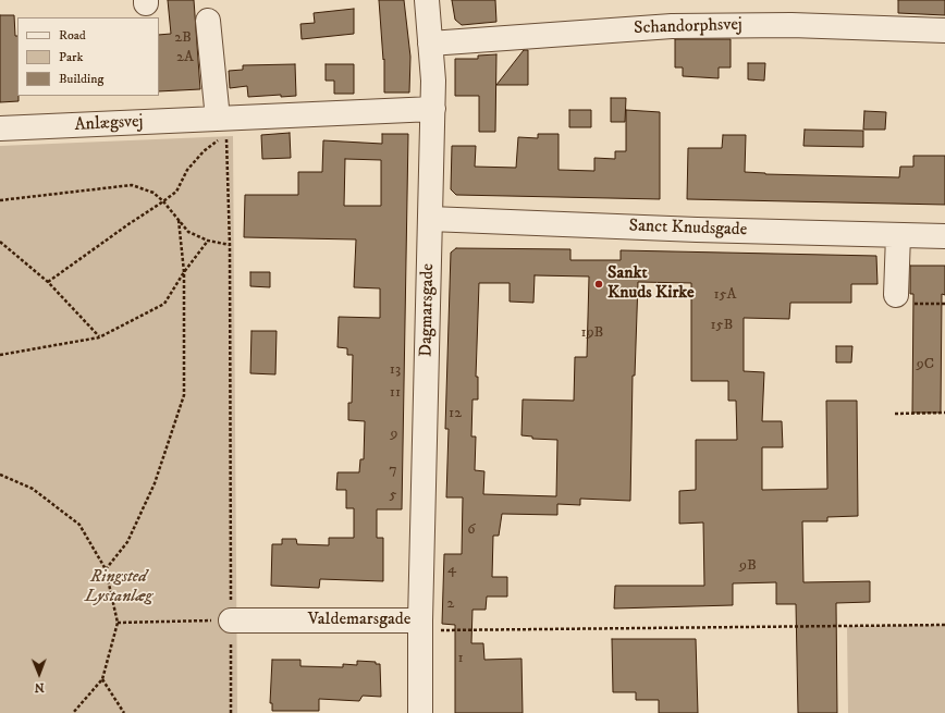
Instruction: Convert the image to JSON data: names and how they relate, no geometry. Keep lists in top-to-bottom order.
{
  "streets": {
    "street": [
      "Schandorphsvej",
      "Anlægsvej",
      "Sanct Knudsgade",
      "Dagmarsgade",
      "Valdemarsgade"
    ]
  },
  "crossings": [
    ["Schandorphsvej", "Dagmarsgade"],
    ["Anlægsvej", "Dagmarsgade"],
    ["Sanct Knudsgade", "Dagmarsgade"],
    ["Dagmarsgade", "Valdemarsgade"]
  ],
  "parks": ["Ringsted Lystanlæg"],
  "places": ["Sankt Knuds Kirke"],
  "house_numbers": [
    "2B",
    "2A",
    "15A",
    "15B",
    "19B",
    "9C",
    "13",
    "11",
    "12",
    "9",
    "7",
    "5",
    "6",
    "9B",
    "4",
    "2",
    "1"
  ],
  "legend": ["Road", "Park", "Building"],
  "north": "bottom"
}
